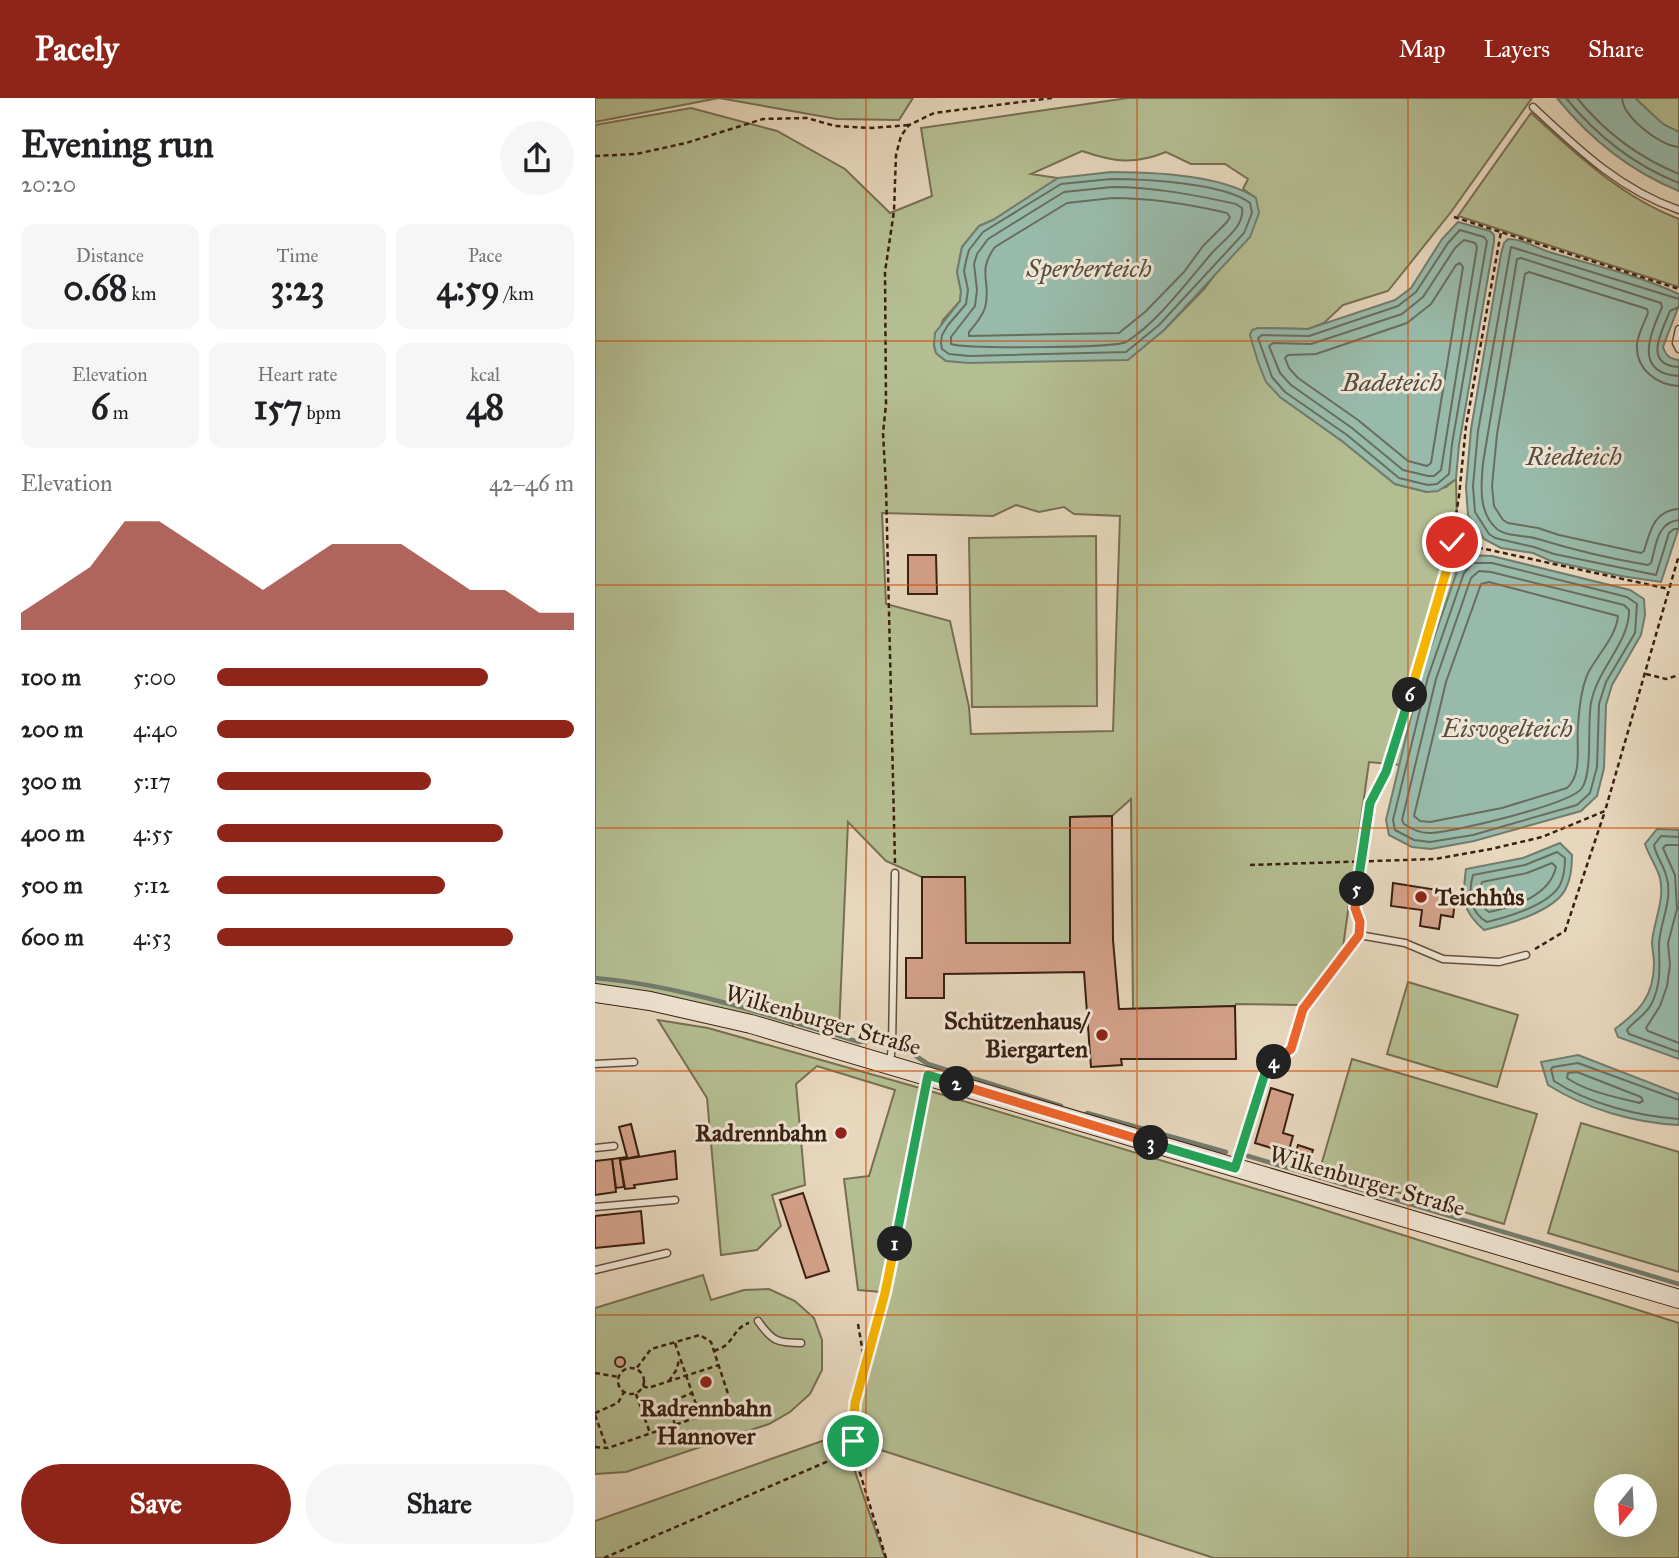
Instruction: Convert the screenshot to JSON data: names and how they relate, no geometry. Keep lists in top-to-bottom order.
{
  "streets": {
    "main road": ["Wilkenburger Straße"]
  },
  "water": [
    "Sperberteich",
    "Badeteich",
    "Riedteich",
    "Eisvogelteich"
  ],
  "places": [
    "Teichhûs",
    "Schützenhaus/ Biergarten",
    "Radrennbahn",
    "Radrennbahn Hannover"
  ],
  "north": "bottom",
  "page": {
    "header": "Pacely",
    "nav": ["Map", "Layers", "Share"],
    "heading": ["Evening run", "20:20"],
    "stats": [
      ["Distance", "0.68 km"],
      ["Time", "3:23"],
      ["Pace", "4:59 /km"],
      ["Elevation", "6 m"],
      ["Heart rate", "157 bpm"],
      ["kcal", "48"]
    ],
    "chart": ["Elevation", "42–46 m"],
    "list": [
      {
        "name": "100 m",
        "note": "5:00"
      },
      {
        "name": "200 m",
        "note": "4:40"
      },
      {
        "name": "300 m",
        "note": "5:17"
      },
      {
        "name": "400 m",
        "note": "4:55"
      },
      {
        "name": "500 m",
        "note": "5:12"
      },
      {
        "name": "600 m",
        "note": "4:53"
      }
    ],
    "pins": [
      "6",
      "5",
      "4",
      "2",
      "3",
      "1"
    ],
    "buttons": ["Save", "Share"]
  }
}
